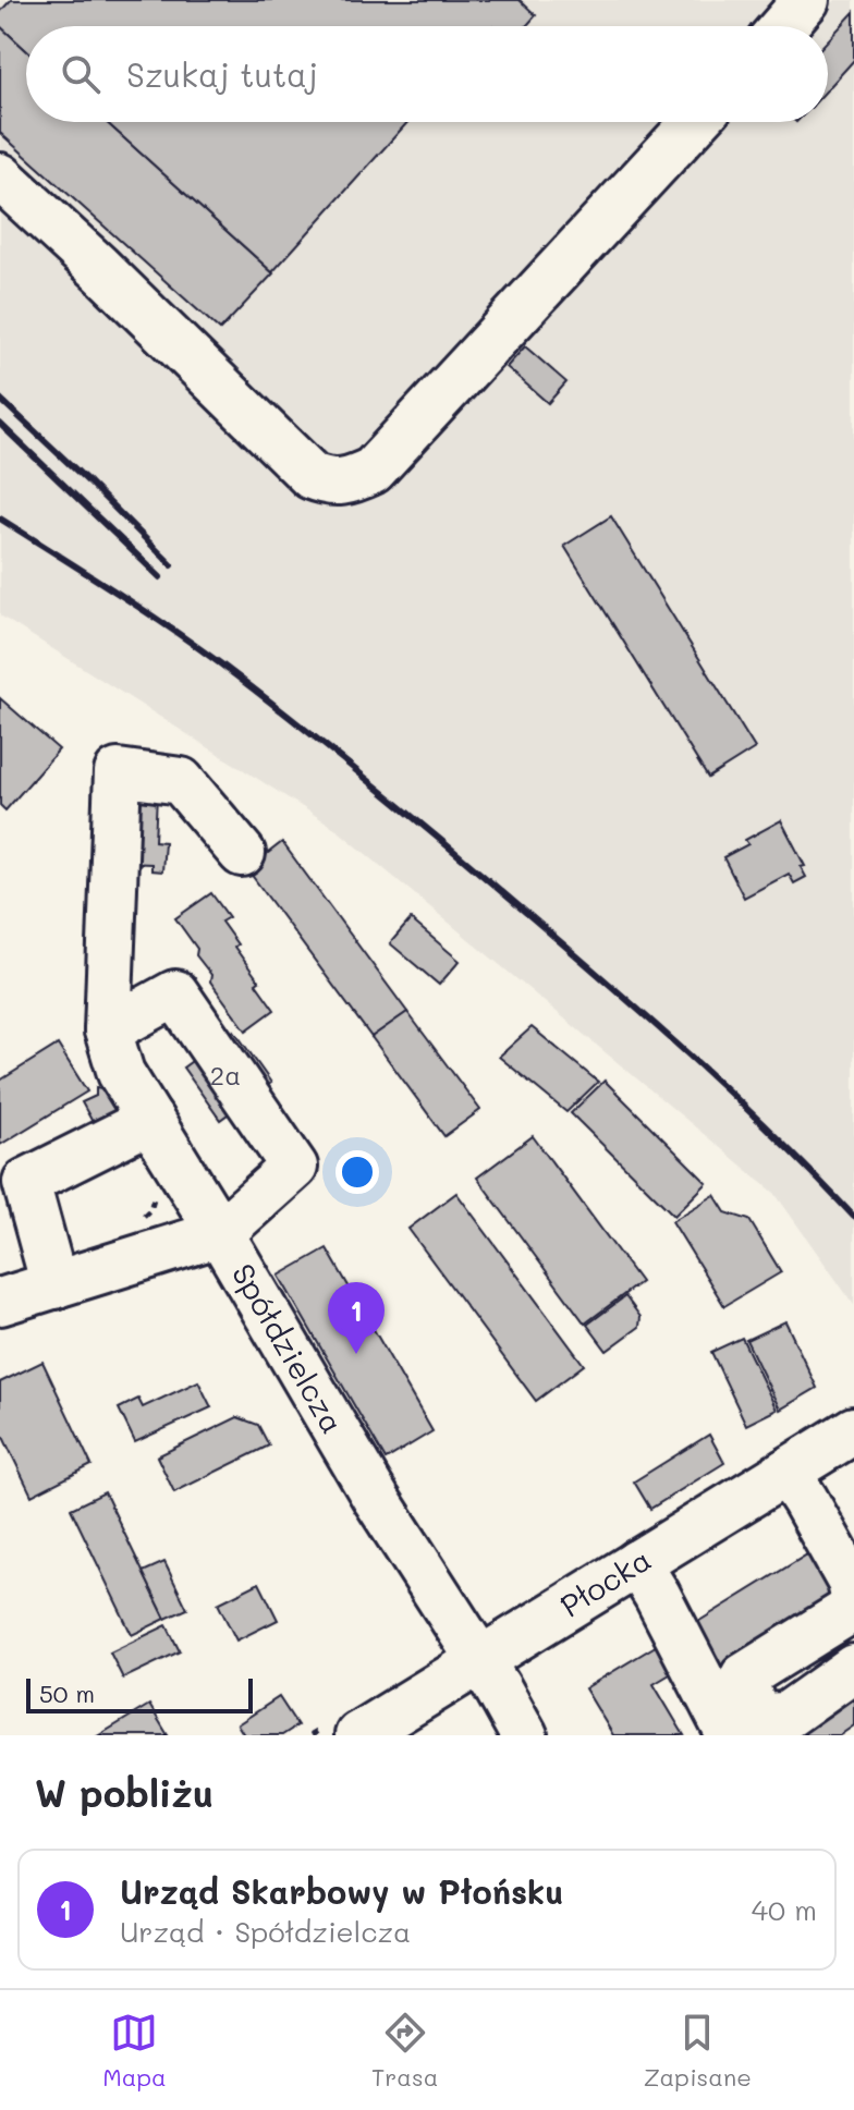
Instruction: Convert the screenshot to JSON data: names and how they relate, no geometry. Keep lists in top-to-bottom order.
{
  "streets": {
    "street": ["Spółdzielcza", "Płocka"]
  },
  "crossings": [
    ["Spółdzielcza", "Płocka"]
  ],
  "house_numbers": ["2a"],
  "scale_bar": "50 m",
  "page": {
    "search": "Szukaj tutaj",
    "pins": "1",
    "scale": "50 m",
    "heading": "W pobliżu",
    "list": [
      {
        "mark": "1",
        "name": "Urząd Skarbowy w Płońsku",
        "note": "Urząd · Spółdzielcza",
        "value": "40 m"
      }
    ],
    "nav": ["Mapa", "Trasa", "Zapisane"]
  }
}
